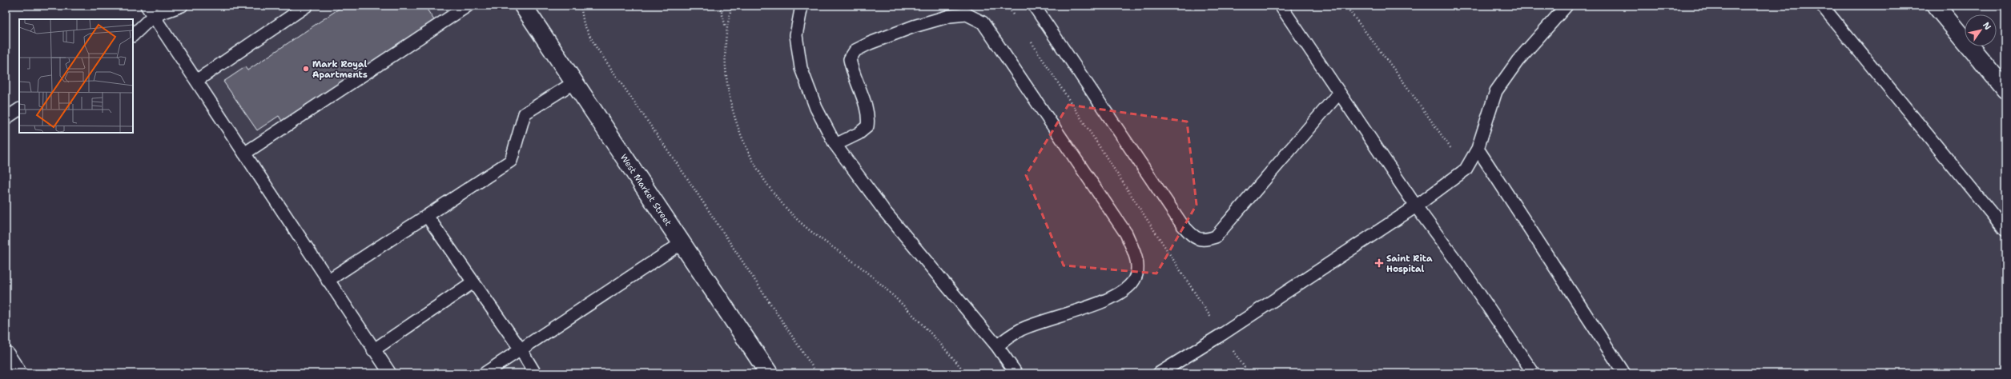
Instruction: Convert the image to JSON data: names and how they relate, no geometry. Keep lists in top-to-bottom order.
{
  "streets": {
    "street": ["West Market Street"]
  },
  "places": {
    "other": ["Mark Royal Apartments"],
    "health": ["Saint Rita Hospital"]
  },
  "north": "top right"
}
